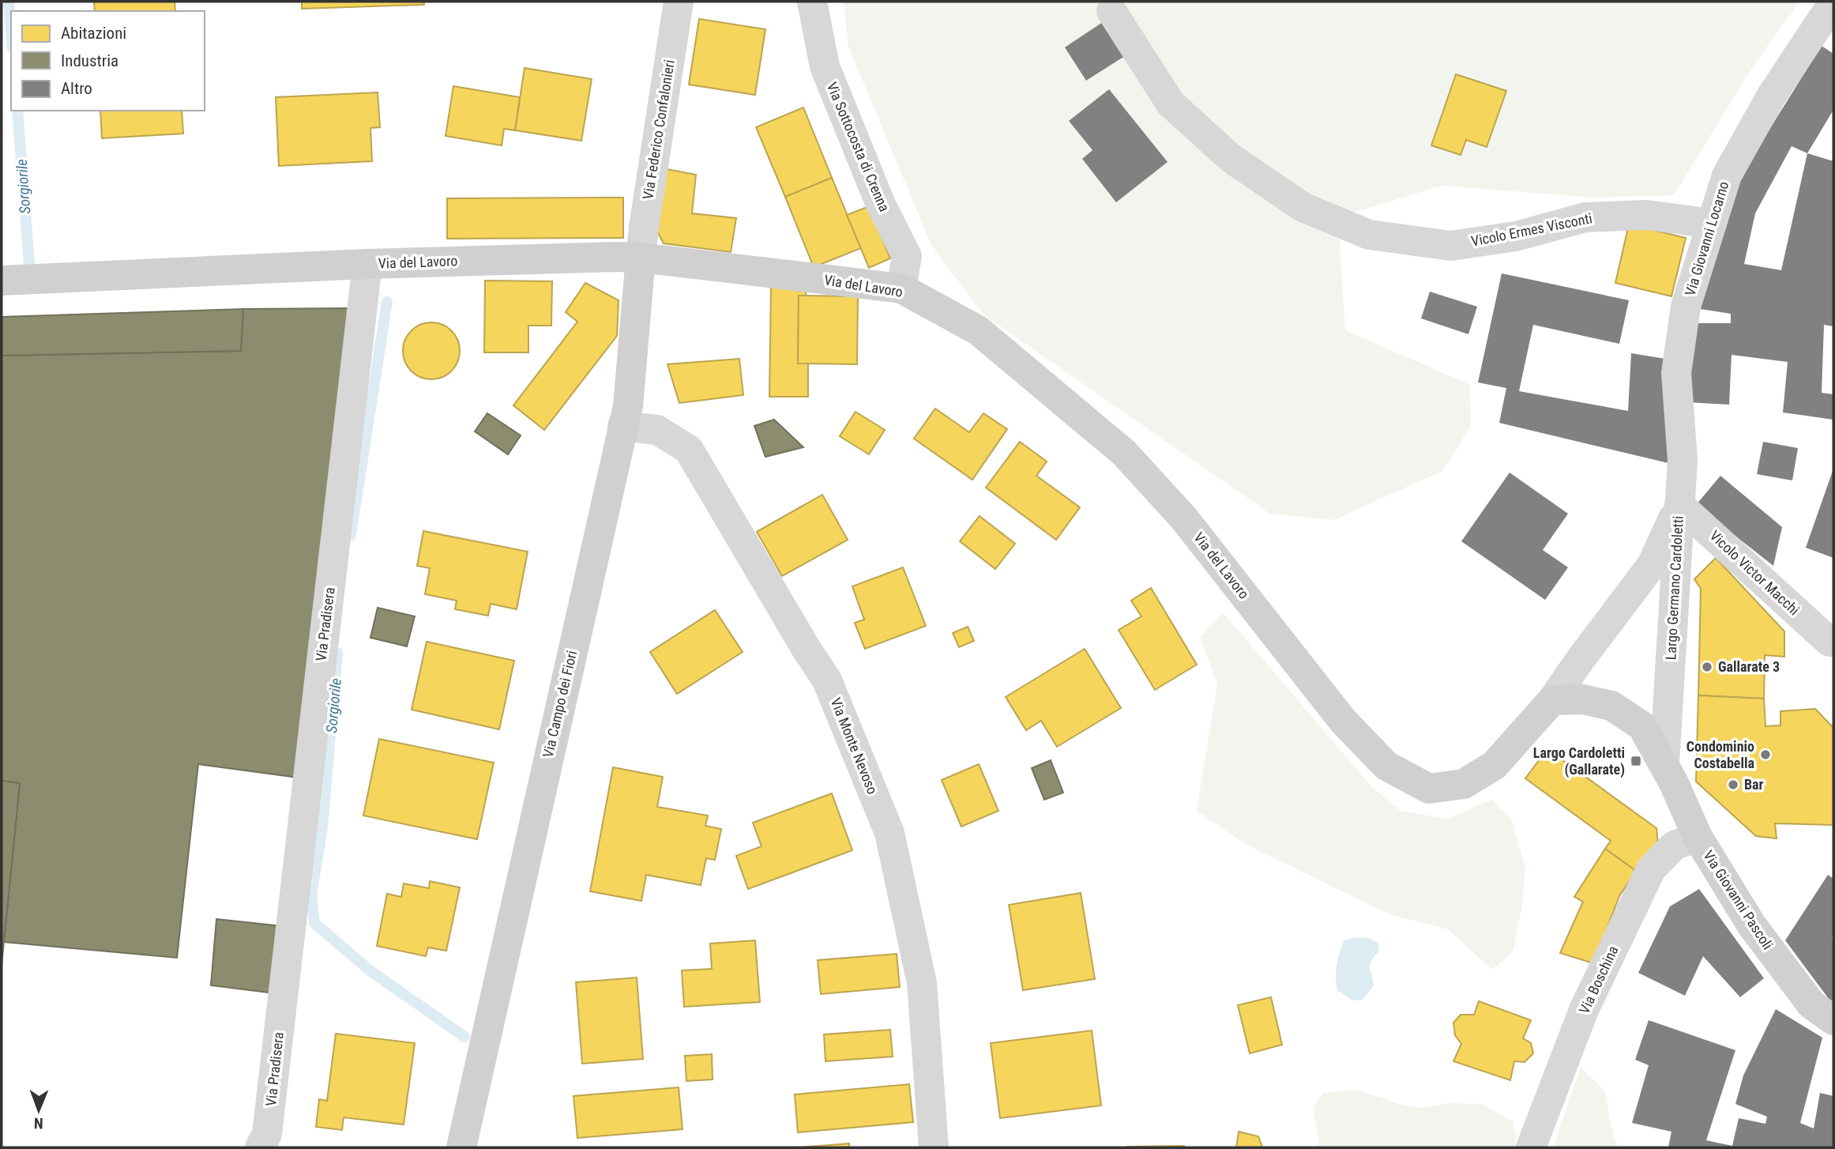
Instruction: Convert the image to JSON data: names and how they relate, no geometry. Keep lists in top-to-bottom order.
{
  "streets": {
    "street": [
      "Via Federico Confalonieri",
      "Via Sottocosta di Crenna",
      "Vicolo Ermes Visconti",
      "Via Giovanni Locarno",
      "Via del Lavoro",
      "Vicolo Victor Macchi",
      "Largo Germano Cardoletti",
      "Via Pradisera",
      "Via Campo dei Fiori",
      "Via Monte Nevoso",
      "Via Giovanni Pascoli",
      "Via Boschina"
    ]
  },
  "crossings": [
    ["Via Federico Confalonieri", "Via del Lavoro"],
    ["Via Federico Confalonieri", "Via Campo dei Fiori"],
    ["Via Sottocosta di Crenna", "Via del Lavoro"],
    ["Vicolo Ermes Visconti", "Via Giovanni Locarno"],
    ["Via Giovanni Locarno", "Vicolo Victor Macchi"],
    ["Via Giovanni Locarno", "Largo Germano Cardoletti"],
    ["Via del Lavoro", "Largo Germano Cardoletti"],
    ["Via del Lavoro", "Via Pradisera"],
    ["Via del Lavoro", "Via Campo dei Fiori"],
    ["Vicolo Victor Macchi", "Largo Germano Cardoletti"],
    ["Largo Germano Cardoletti", "Via Giovanni Pascoli"],
    ["Via Campo dei Fiori", "Via Monte Nevoso"],
    ["Via Giovanni Pascoli", "Via Boschina"]
  ],
  "water": ["Sorgiorile"],
  "places": {
    "other": ["Gallarate 3", "Condominio Costabella", "Bar"],
    "transit": ["Largo Cardoletti (Gallarate)"]
  },
  "legend": ["Abitazioni", "Industria", "Altro"],
  "north": "bottom"
}
